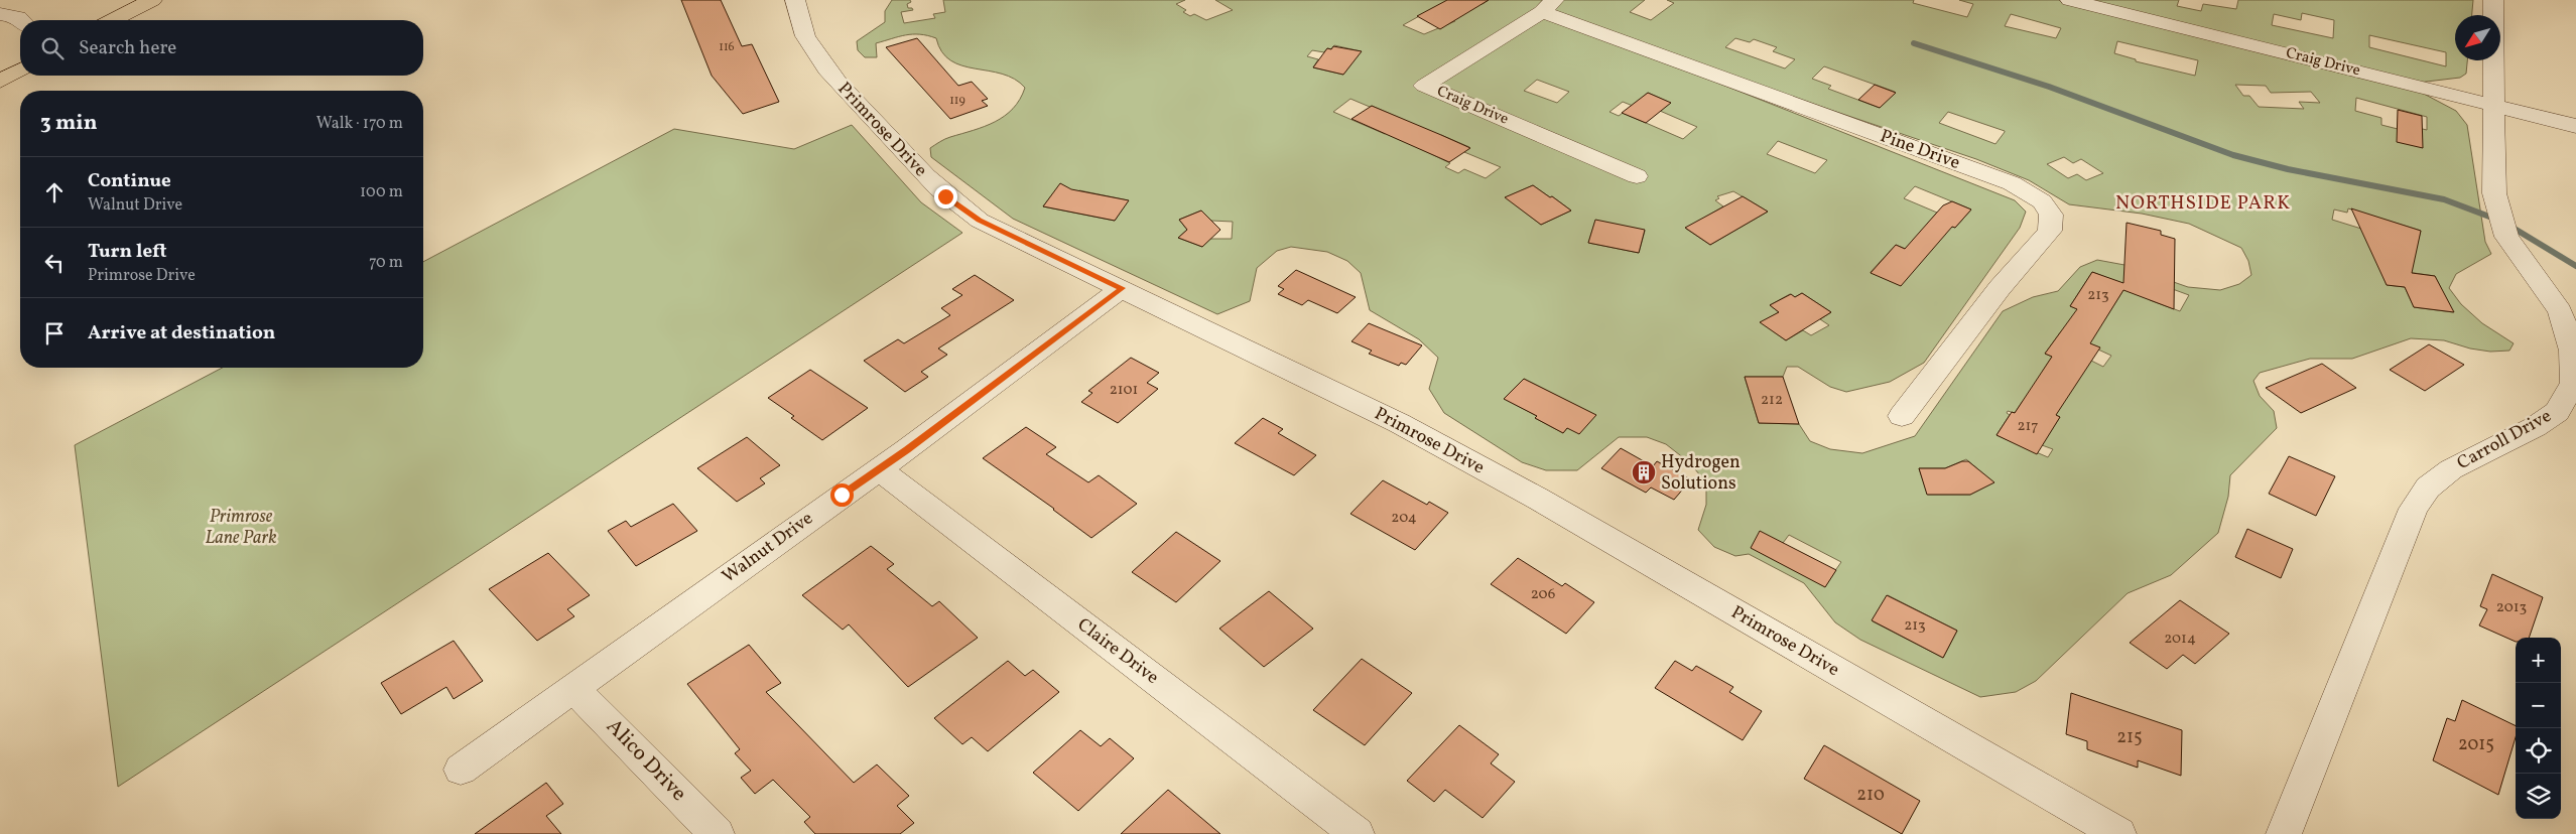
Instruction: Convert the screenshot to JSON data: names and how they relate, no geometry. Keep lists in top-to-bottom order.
{
  "streets": {
    "street": [
      "Craig Drive",
      "Primrose Drive",
      "Pine Drive",
      "Carroll Drive",
      "Walnut Drive",
      "Claire Drive",
      "Alico Drive"
    ]
  },
  "crossings": [
    ["Craig Drive", "Pine Drive"],
    ["Craig Drive", "Carroll Drive"],
    ["Primrose Drive", "Walnut Drive"],
    ["Walnut Drive", "Claire Drive"],
    ["Walnut Drive", "Alico Drive"]
  ],
  "districts": ["NORTHSIDE PARK"],
  "parks": ["Primrose Lane Park"],
  "places": {
    "building": ["Hydrogen Solutions"]
  },
  "house_numbers": [
    "116",
    "119",
    "213",
    "2101",
    "212",
    "217",
    "204",
    "206",
    "2013",
    "213",
    "2014",
    "215",
    "2015",
    "210"
  ],
  "north": "bottom left",
  "page": {
    "search": "Search here",
    "heading": ["3 min", "Walk · 170 m"],
    "list": [
      ["Continue", "Walnut Drive", "100 m"],
      ["Turn left", "Primrose Drive", "70 m"],
      "Arrive at destination"
    ],
    "map_buttons": ["+", "−"]
  }
}
